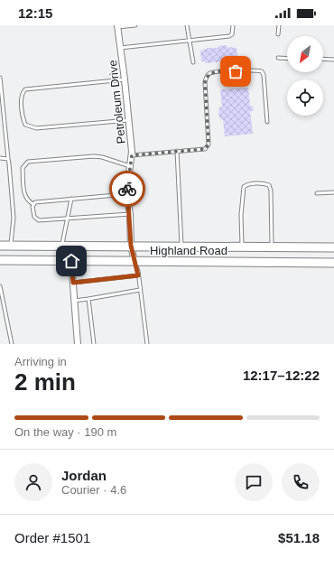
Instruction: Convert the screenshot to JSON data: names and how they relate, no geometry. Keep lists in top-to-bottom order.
{
  "streets": {
    "main road": ["Highland Road"],
    "street": ["Petroleum Drive"]
  },
  "crossings": [
    ["Petroleum Drive", "Highland Road"]
  ],
  "north": "bottom left",
  "page": {
    "status": "12:15",
    "heading": ["2 min", "Arriving in", "12:17–12:22"],
    "panel": [
      "Jordan",
      "Courier · 4.6",
      "Order #1501",
      "$51.18"
    ],
    "bar": "On the way · 190 m"
  }
}
